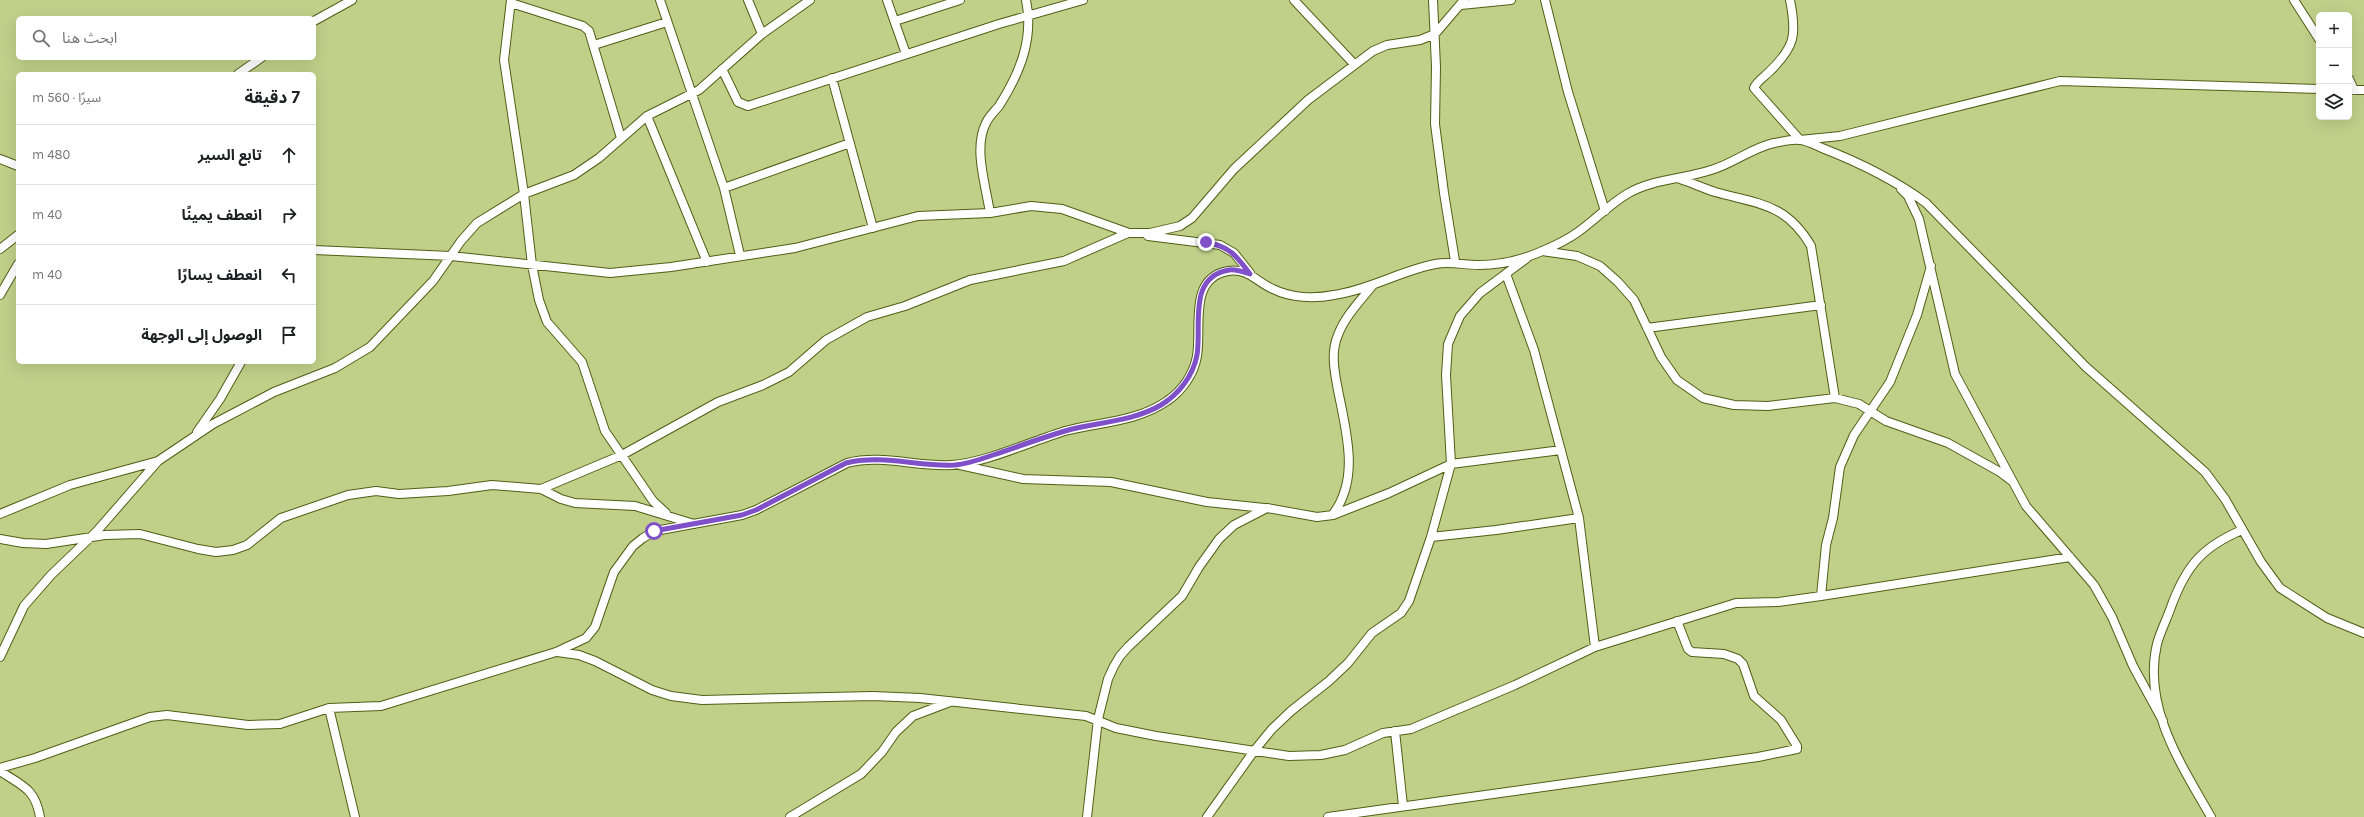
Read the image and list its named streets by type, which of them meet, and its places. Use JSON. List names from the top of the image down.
{
  "page": {
    "map_buttons": ["+", "−"],
    "search": "ابحث هنا",
    "heading": ["7 دقيقة", "سيرًا · 560 m"],
    "list": [
      ["تابع السير", "480 m"],
      ["انعطف يمينًا", "40 m"],
      ["انعطف يسارًا", "40 m"],
      "الوصول إلى الوجهة"
    ]
  }
}
